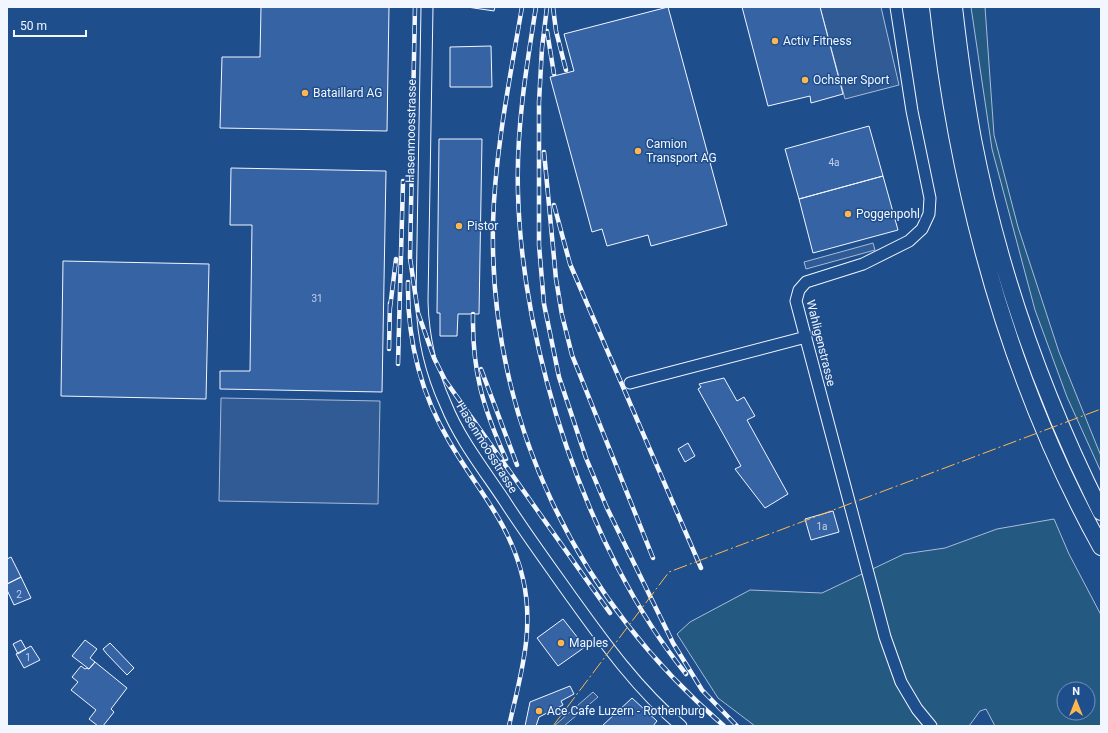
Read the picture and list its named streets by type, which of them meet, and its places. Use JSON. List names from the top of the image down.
{
  "streets": {
    "street": ["Hasenmoosstrasse", "Wahligenstrasse"]
  },
  "places": [
    "Activ Fitness",
    "Ochsner Sport",
    "Bataillard AG",
    "Camion Transport AG",
    "Poggenpohl",
    "Pistor",
    "Maples",
    "Ace Cafe Luzern - Rothenburg"
  ],
  "house_numbers": [
    "4a",
    "31",
    "1a",
    "2",
    "1"
  ],
  "scale_bar": "50 m",
  "north": "top"
}
